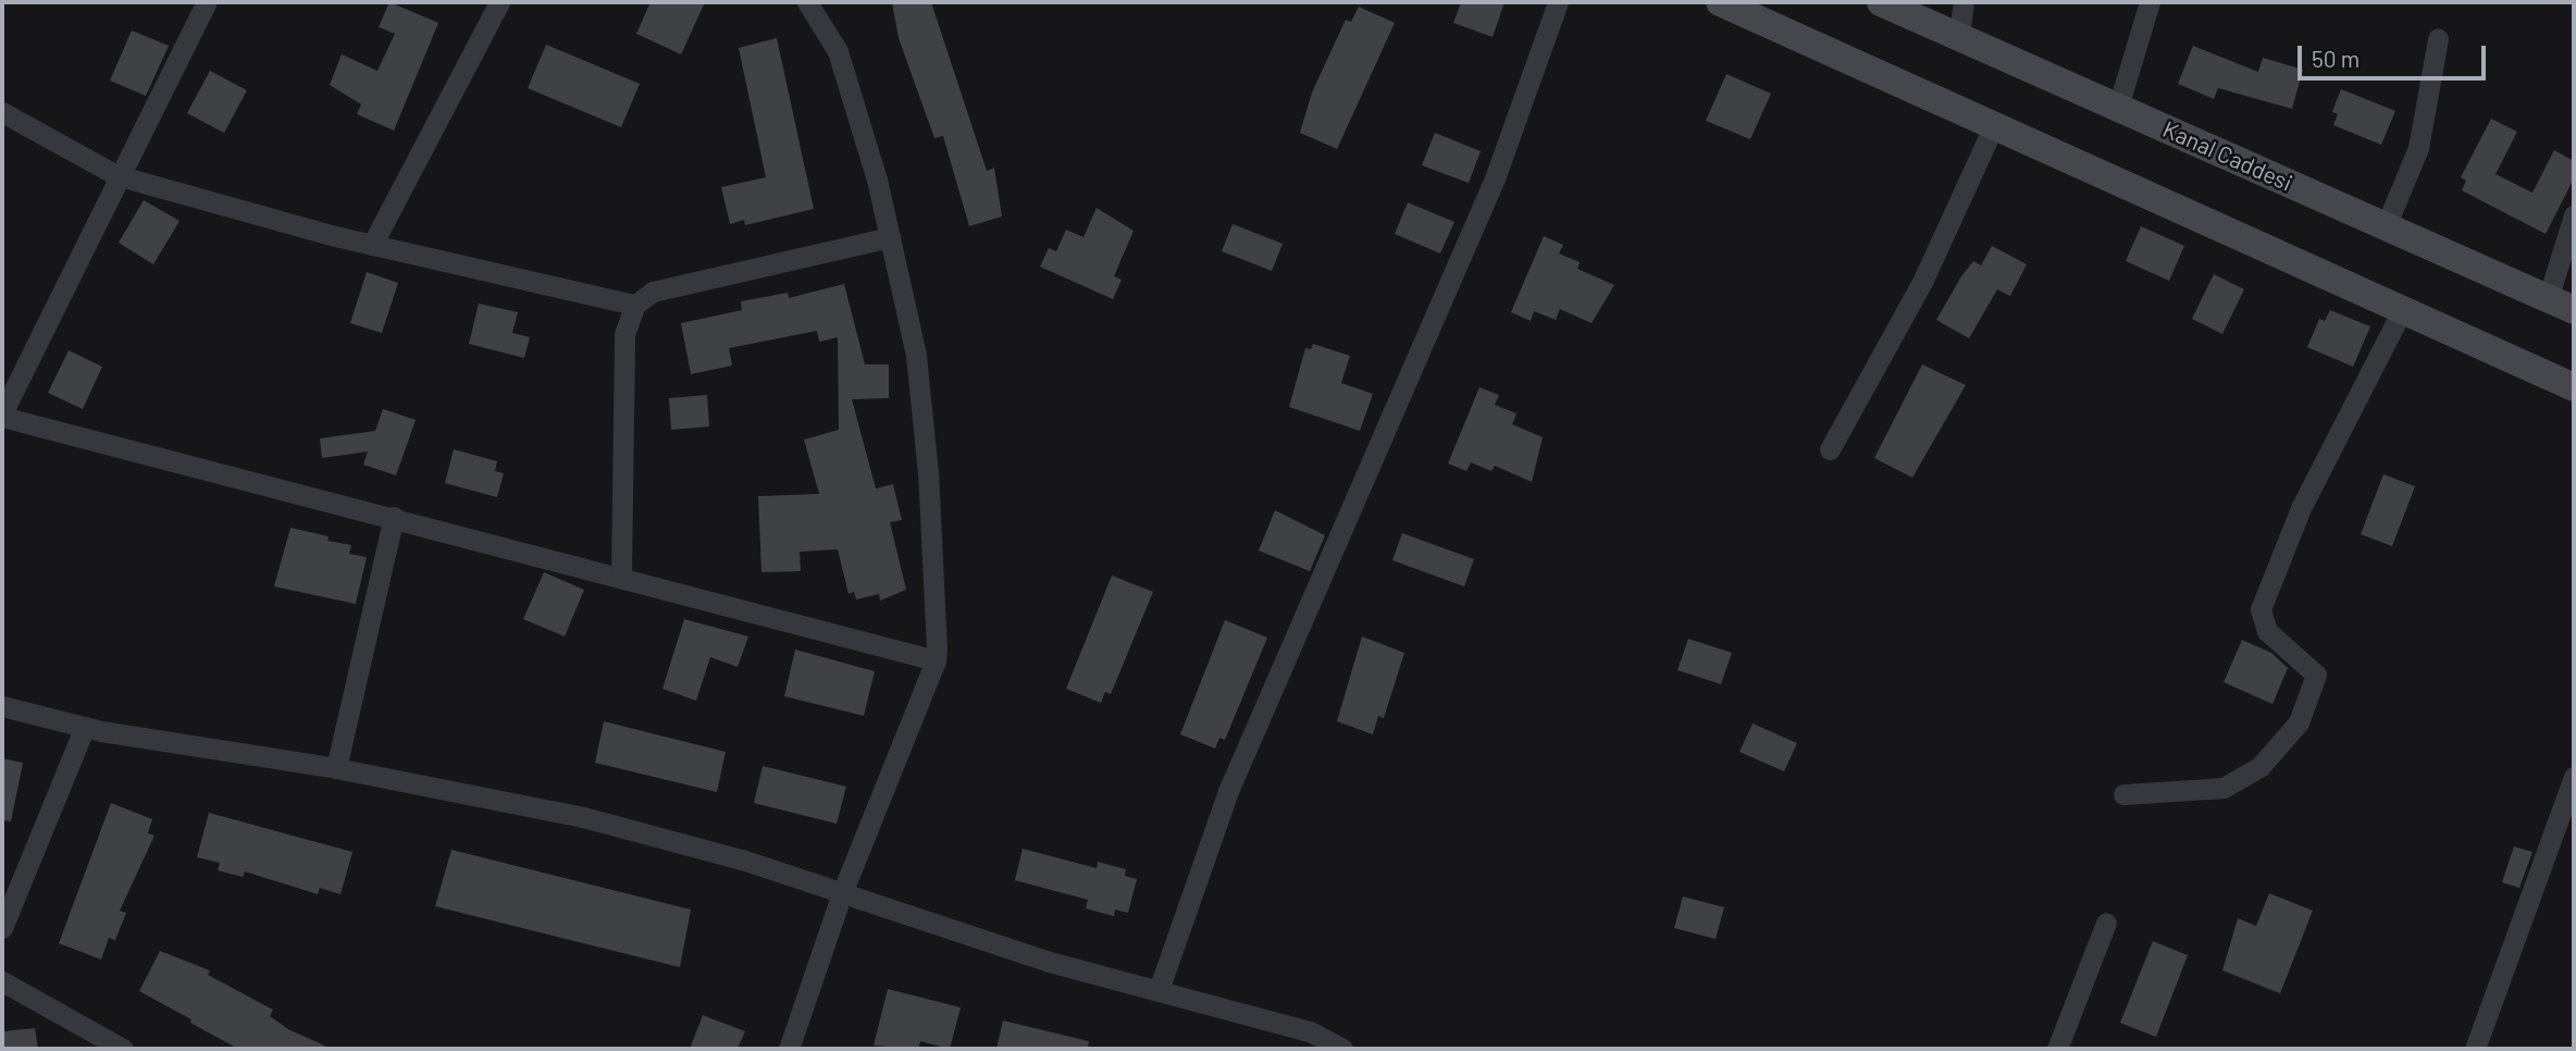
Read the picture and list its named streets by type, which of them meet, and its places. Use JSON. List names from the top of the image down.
{
  "streets": {
    "main road": ["Kanal Caddesi"]
  },
  "scale_bar": "50 m"
}
